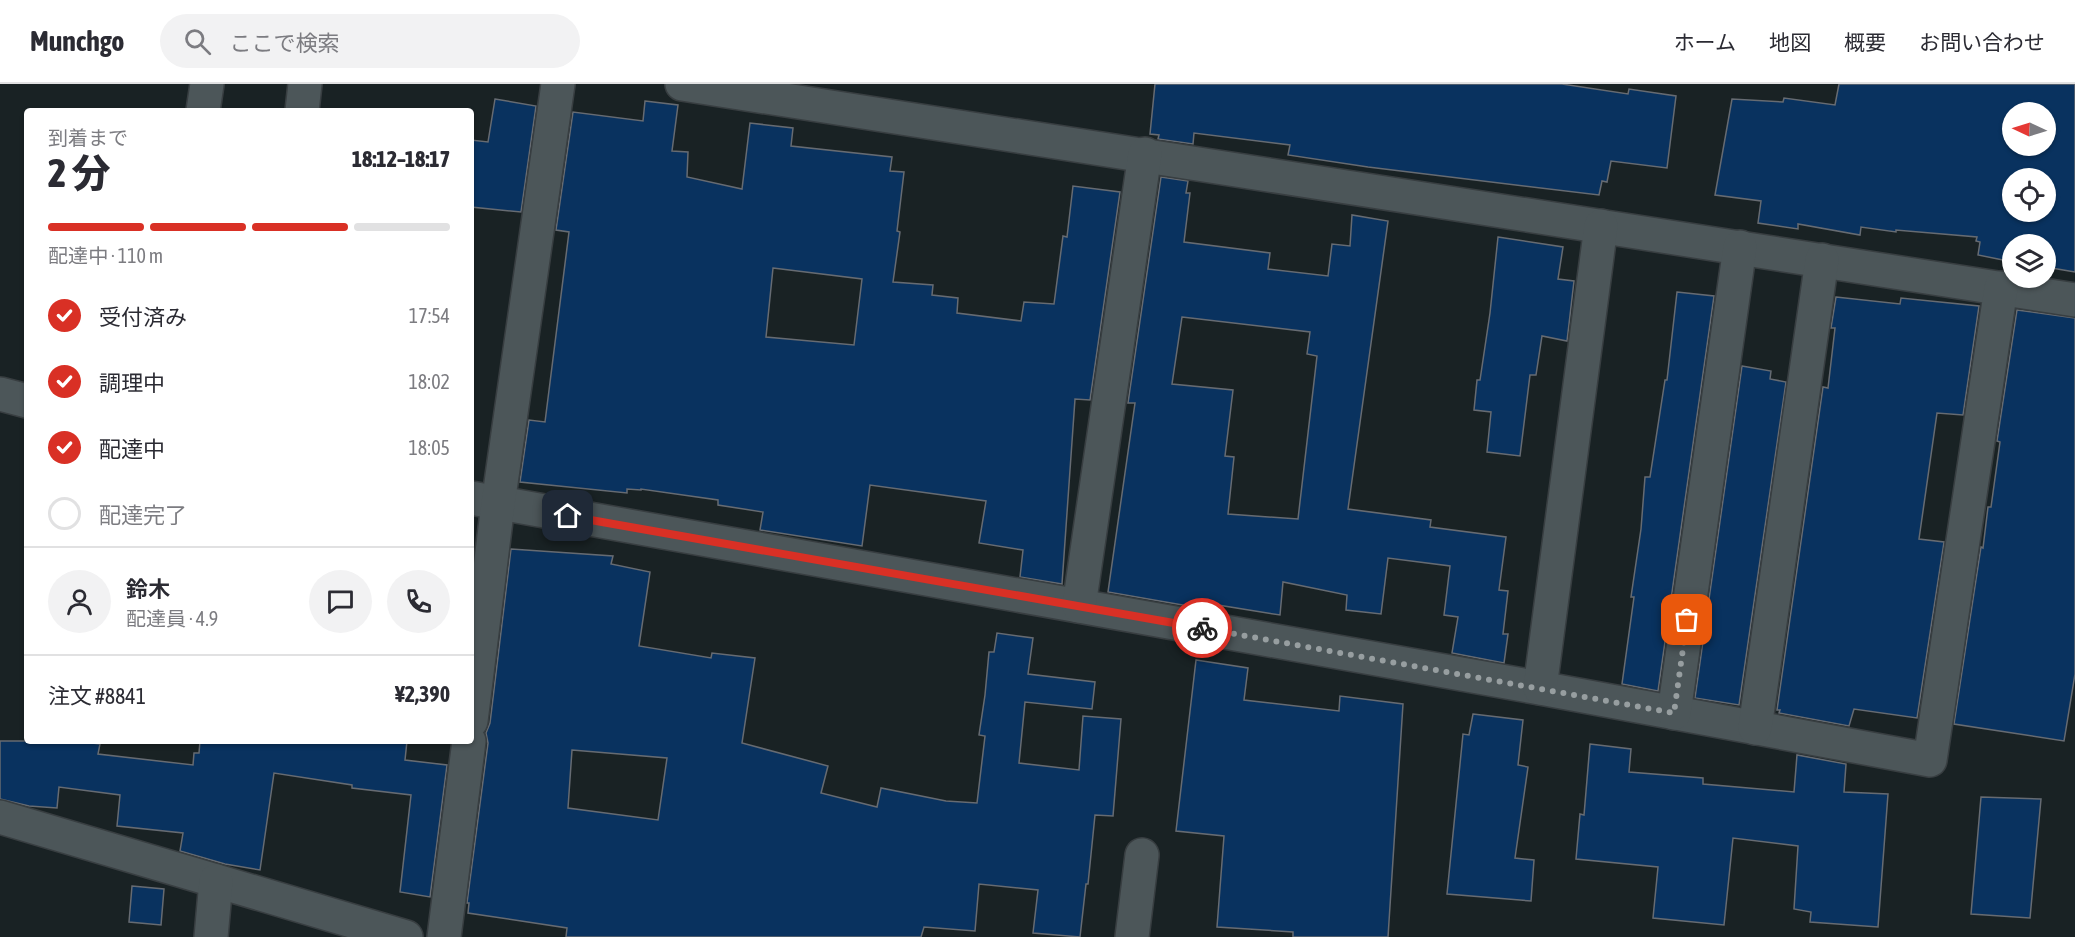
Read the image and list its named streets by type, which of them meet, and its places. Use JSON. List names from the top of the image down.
{
  "north": "left",
  "page": {
    "header": "Munchgo",
    "search": "ここで検索",
    "nav": [
      "ホーム",
      "地図",
      "概要",
      "お問い合わせ"
    ],
    "heading": ["2 分", "到着まで", "18:12–18:17"],
    "panel": [
      "鈴木",
      "配達員 · 4.9",
      "注文 #8841",
      "¥2,390"
    ],
    "bar": "配達中 · 110 m",
    "list": [
      ["受付済み", "17:54"],
      ["調理中", "18:02"],
      ["配達中", "18:05"],
      "配達完了"
    ]
  }
}
